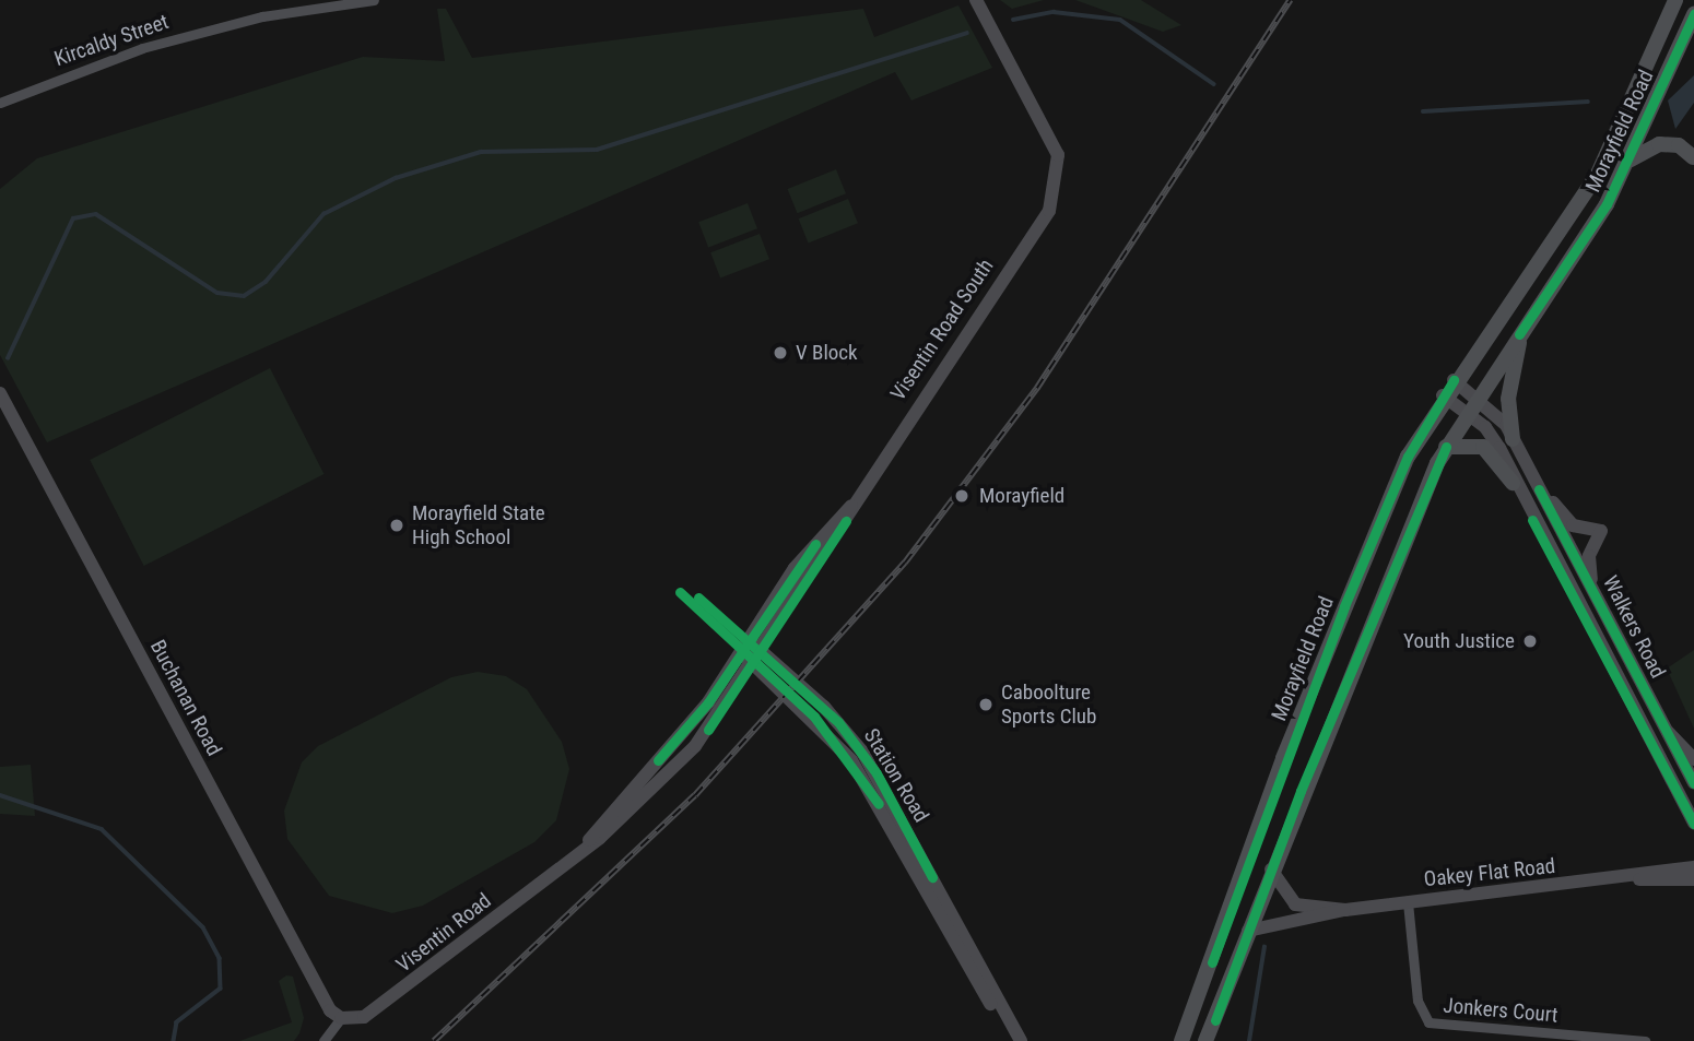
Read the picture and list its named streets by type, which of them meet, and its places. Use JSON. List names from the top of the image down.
{
  "streets": {
    "main road": [
      "Morayfield Road",
      "Visentin Road South",
      "Walkers Road",
      "Buchanan Road",
      "Station Road",
      "Oakey Flat Road",
      "Visentin Road"
    ],
    "street": ["Kircaldy Street", "Jonkers Court"]
  },
  "crossings": [
    ["Morayfield Road", "Walkers Road"],
    ["Morayfield Road", "Oakey Flat Road"],
    ["Visentin Road South", "Station Road"],
    ["Visentin Road South", "Visentin Road"],
    ["Buchanan Road", "Visentin Road"],
    ["Station Road", "Visentin Road"],
    ["Oakey Flat Road", "Jonkers Court"]
  ],
  "places": [
    "V Block",
    "Morayfield",
    "Morayfield State High School",
    "Youth Justice",
    "Caboolture Sports Club"
  ]
}
